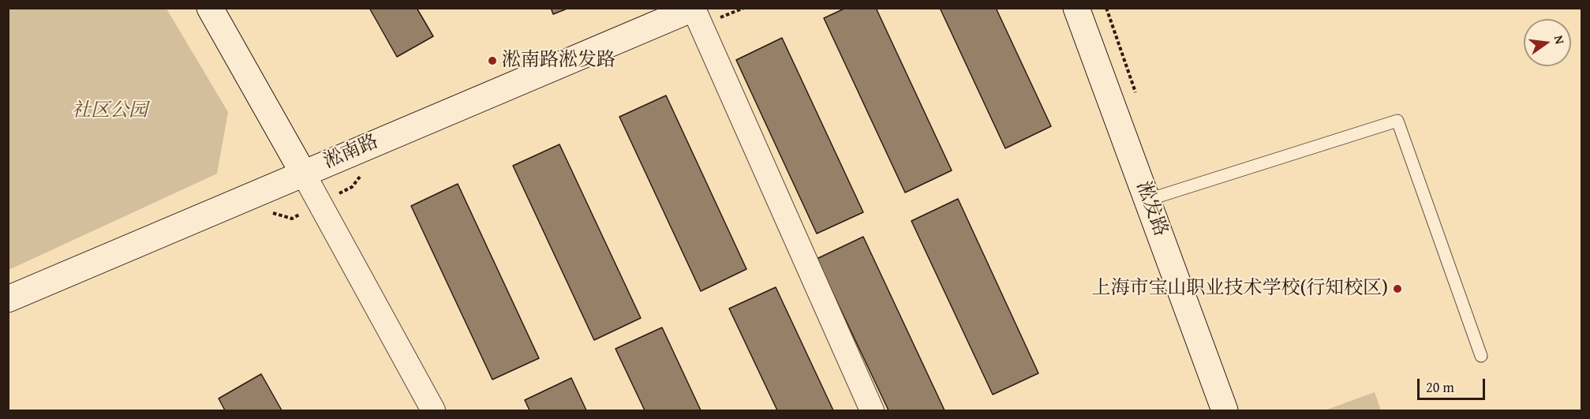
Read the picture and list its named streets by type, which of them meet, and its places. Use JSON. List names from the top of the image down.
{
  "streets": {
    "street": ["淞南路", "淞发路"]
  },
  "parks": ["社区公园"],
  "places": ["淞南路淞发路", "上海市宝山职业技术学校(行知校区)"],
  "scale_bar": "20 m",
  "north": "right"
}
